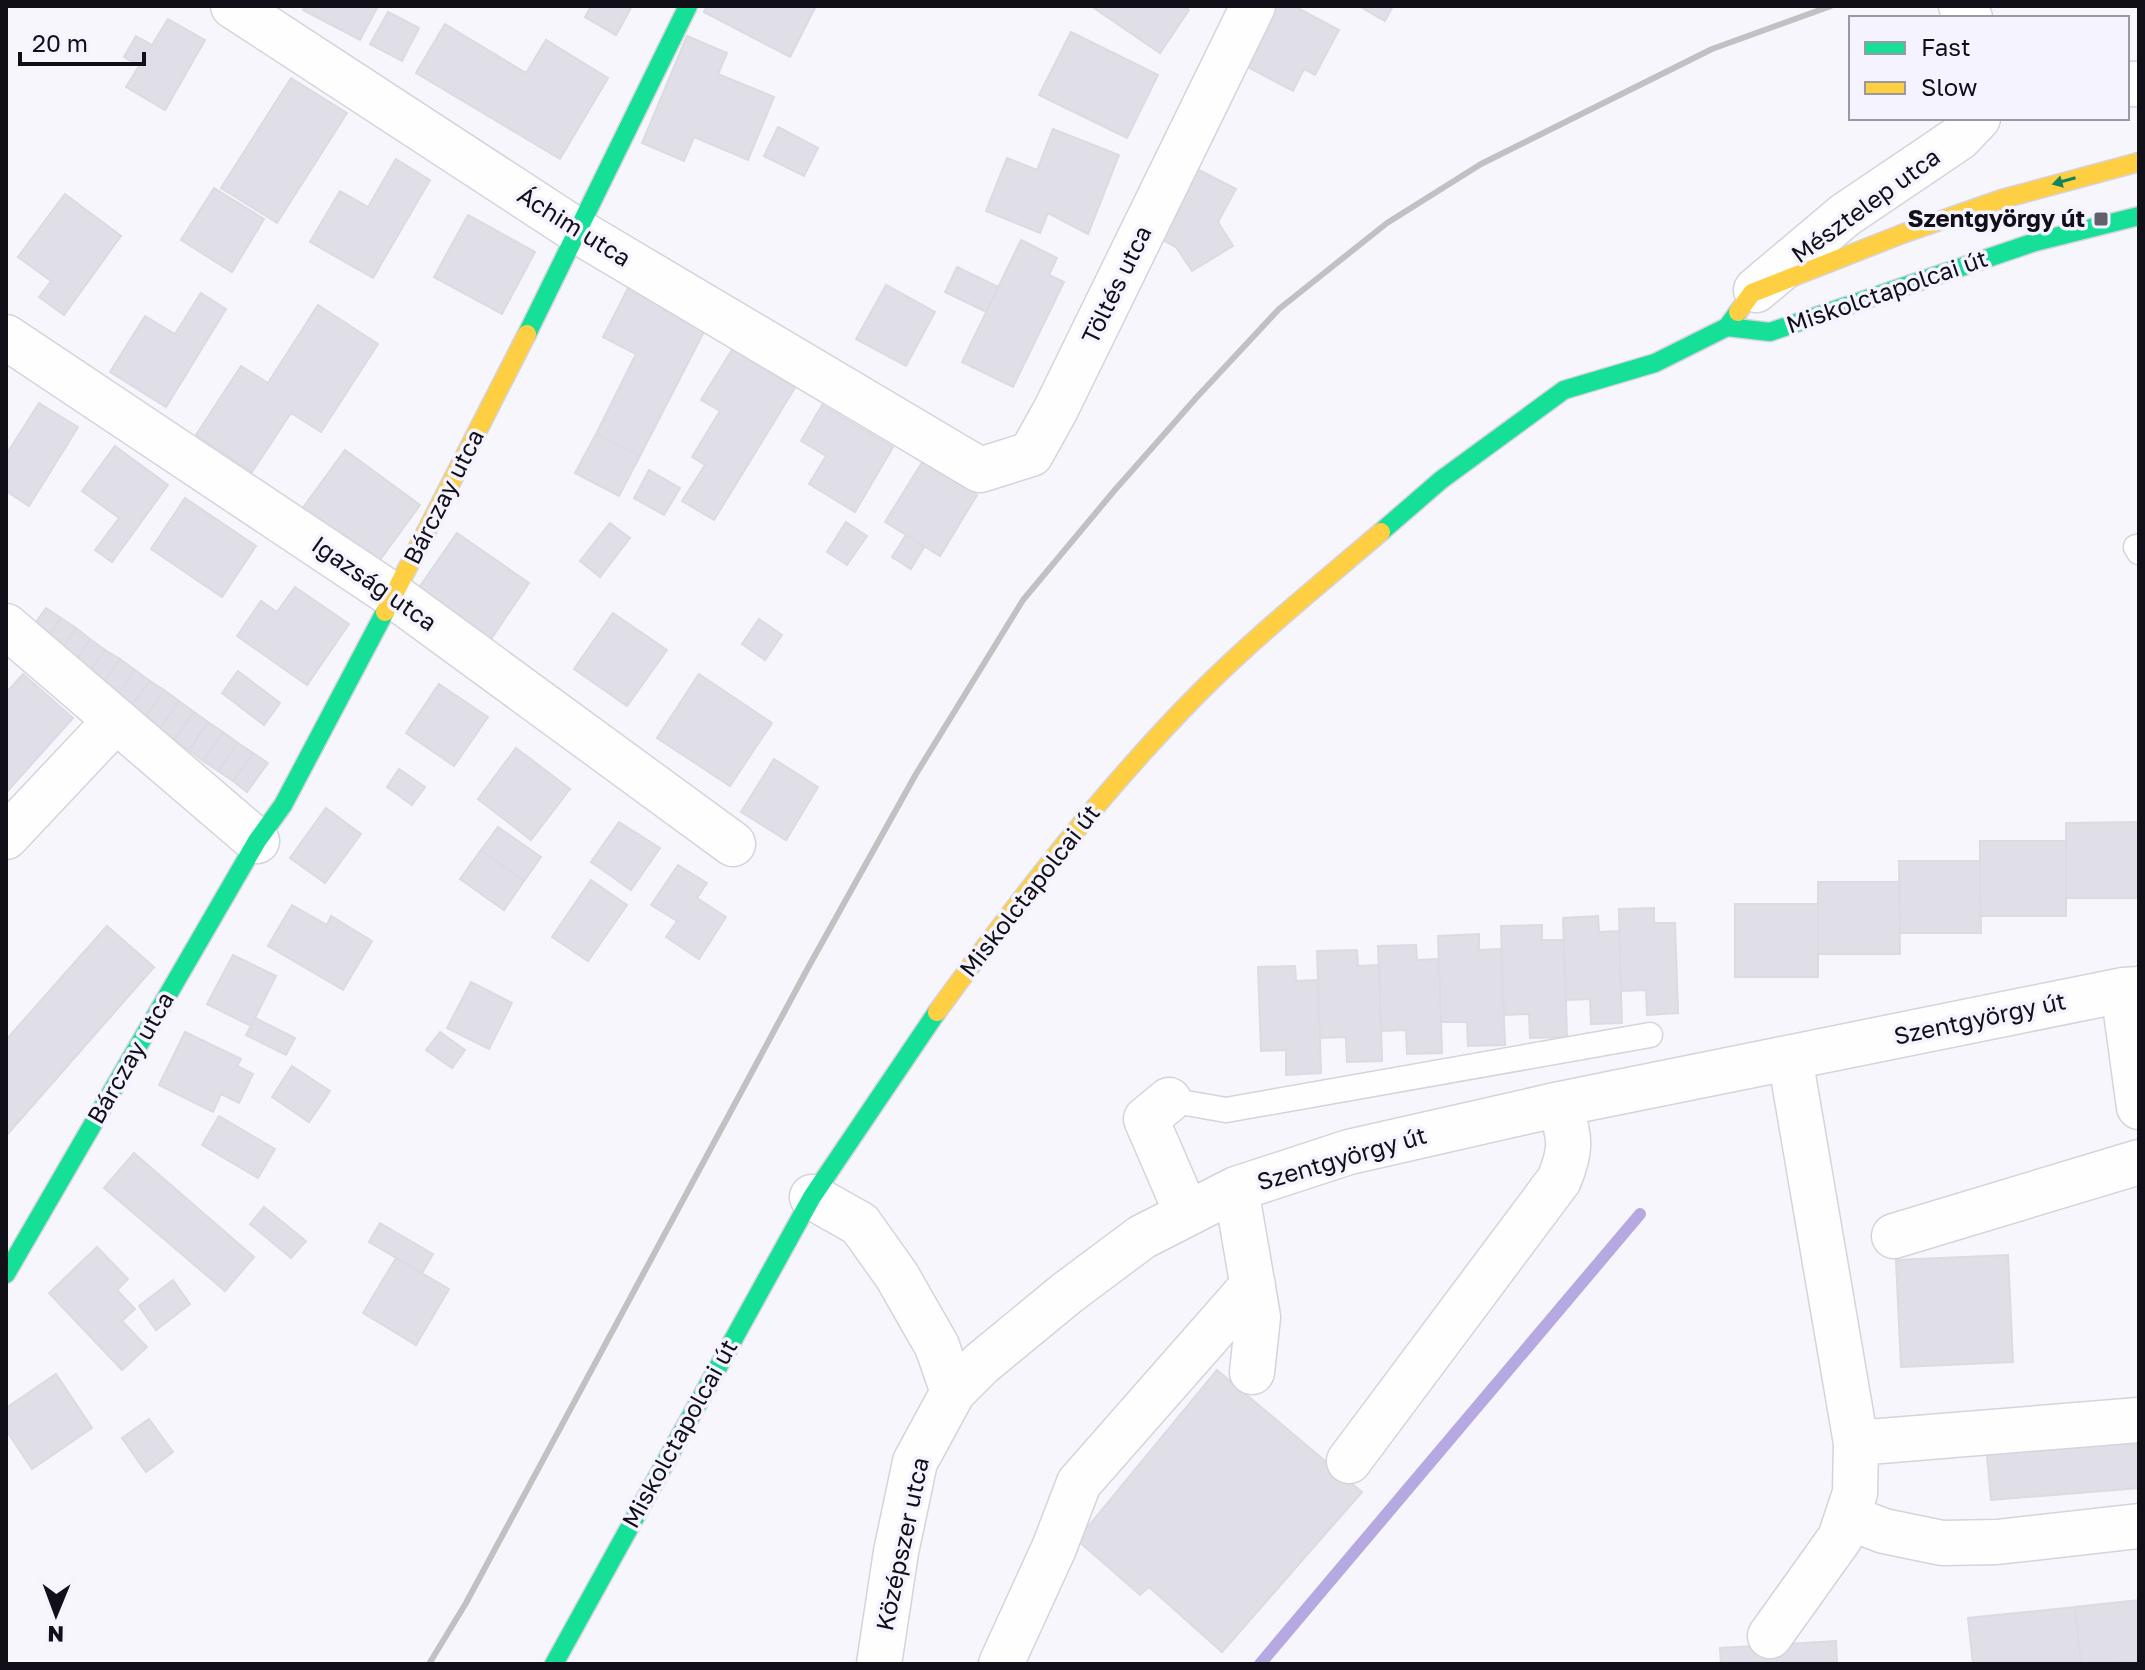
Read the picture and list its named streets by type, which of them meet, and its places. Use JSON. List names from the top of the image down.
{
  "streets": {
    "street": [
      "Mésztelep utca",
      "Áchim utca",
      "Töltés utca",
      "Miskolctapolcai út",
      "Bárczay utca",
      "Igazság utca",
      "Szentgyörgy út",
      "Középszer utca"
    ]
  },
  "crossings": [
    ["Mésztelep utca", "Miskolctapolcai út"],
    ["Áchim utca", "Töltés utca"],
    ["Áchim utca", "Bárczay utca"],
    ["Bárczay utca", "Igazság utca"],
    ["Szentgyörgy út", "Középszer utca"]
  ],
  "places": {
    "transit": ["Szentgyörgy út"]
  },
  "legend": ["Fast", "Slow"],
  "scale_bar": "20 m",
  "north": "bottom"
}
